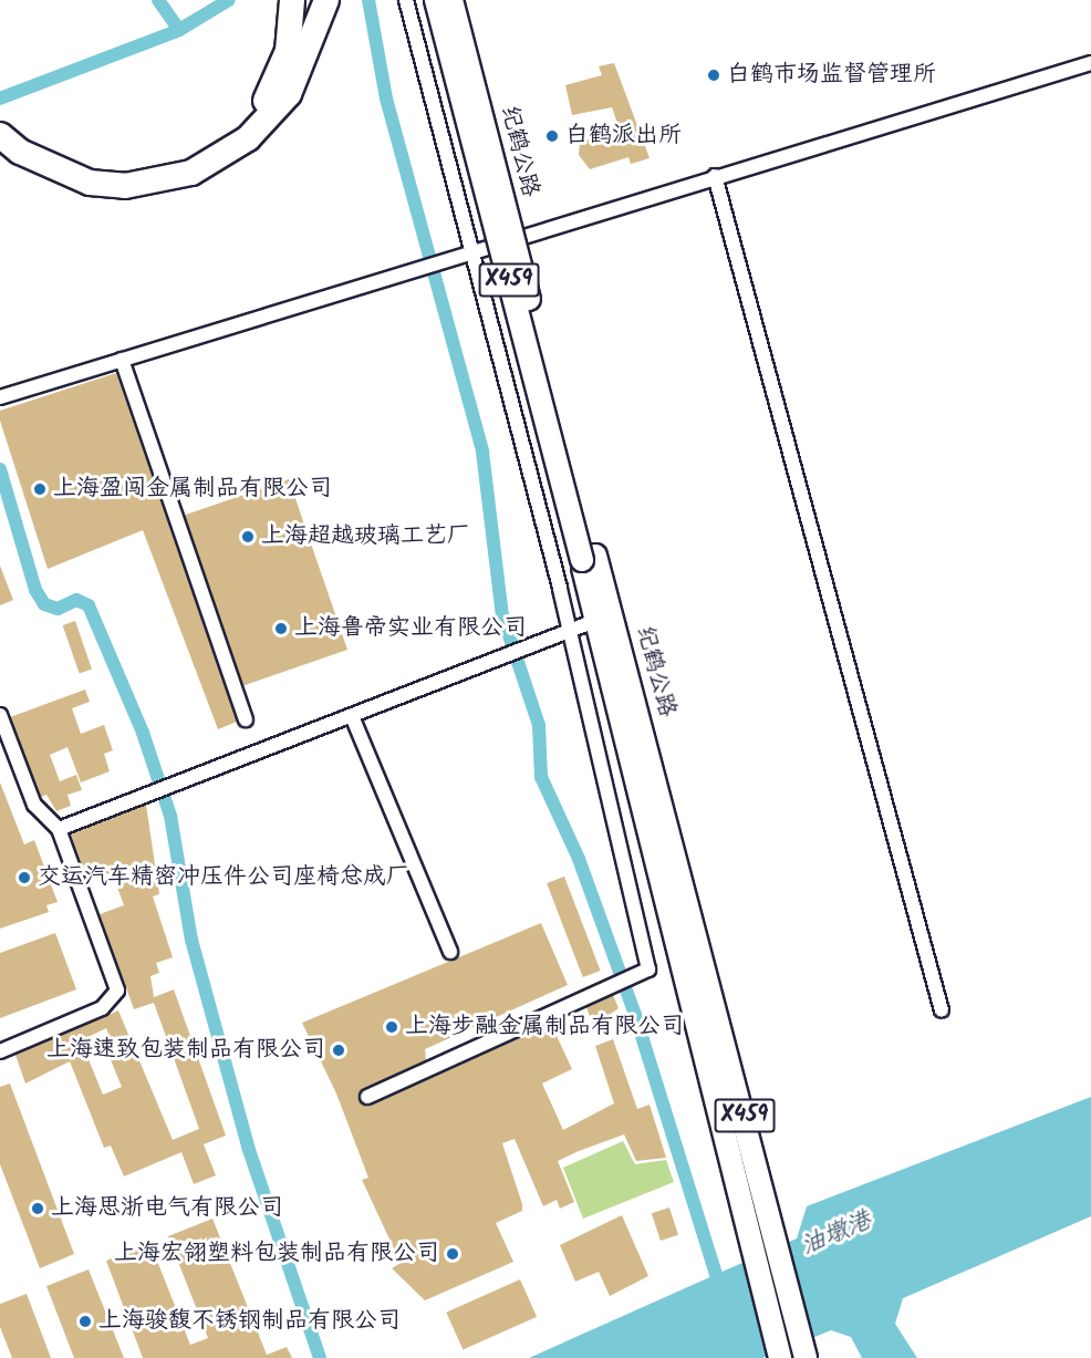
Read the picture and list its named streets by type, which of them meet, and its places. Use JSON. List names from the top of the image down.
{
  "streets": {
    "main road": ["纪鹤公路", "X459"]
  },
  "water": ["油墩港"],
  "places": [
    "白鹤市场监督管理所",
    "白鹤派出所",
    "上海盈闯金属制品有限公司",
    "上海超越玻璃工艺厂",
    "上海鲁帝实业有限公司",
    "交运汽车精密冲压件公司座椅总成厂",
    "上海步融金属制品有限公司",
    "上海速致包装制品有限公司",
    "上海思浙电气有限公司",
    "上海宏翎塑料包装制品有限公司",
    "上海骏馥不锈钢制品有限公司"
  ]
}
